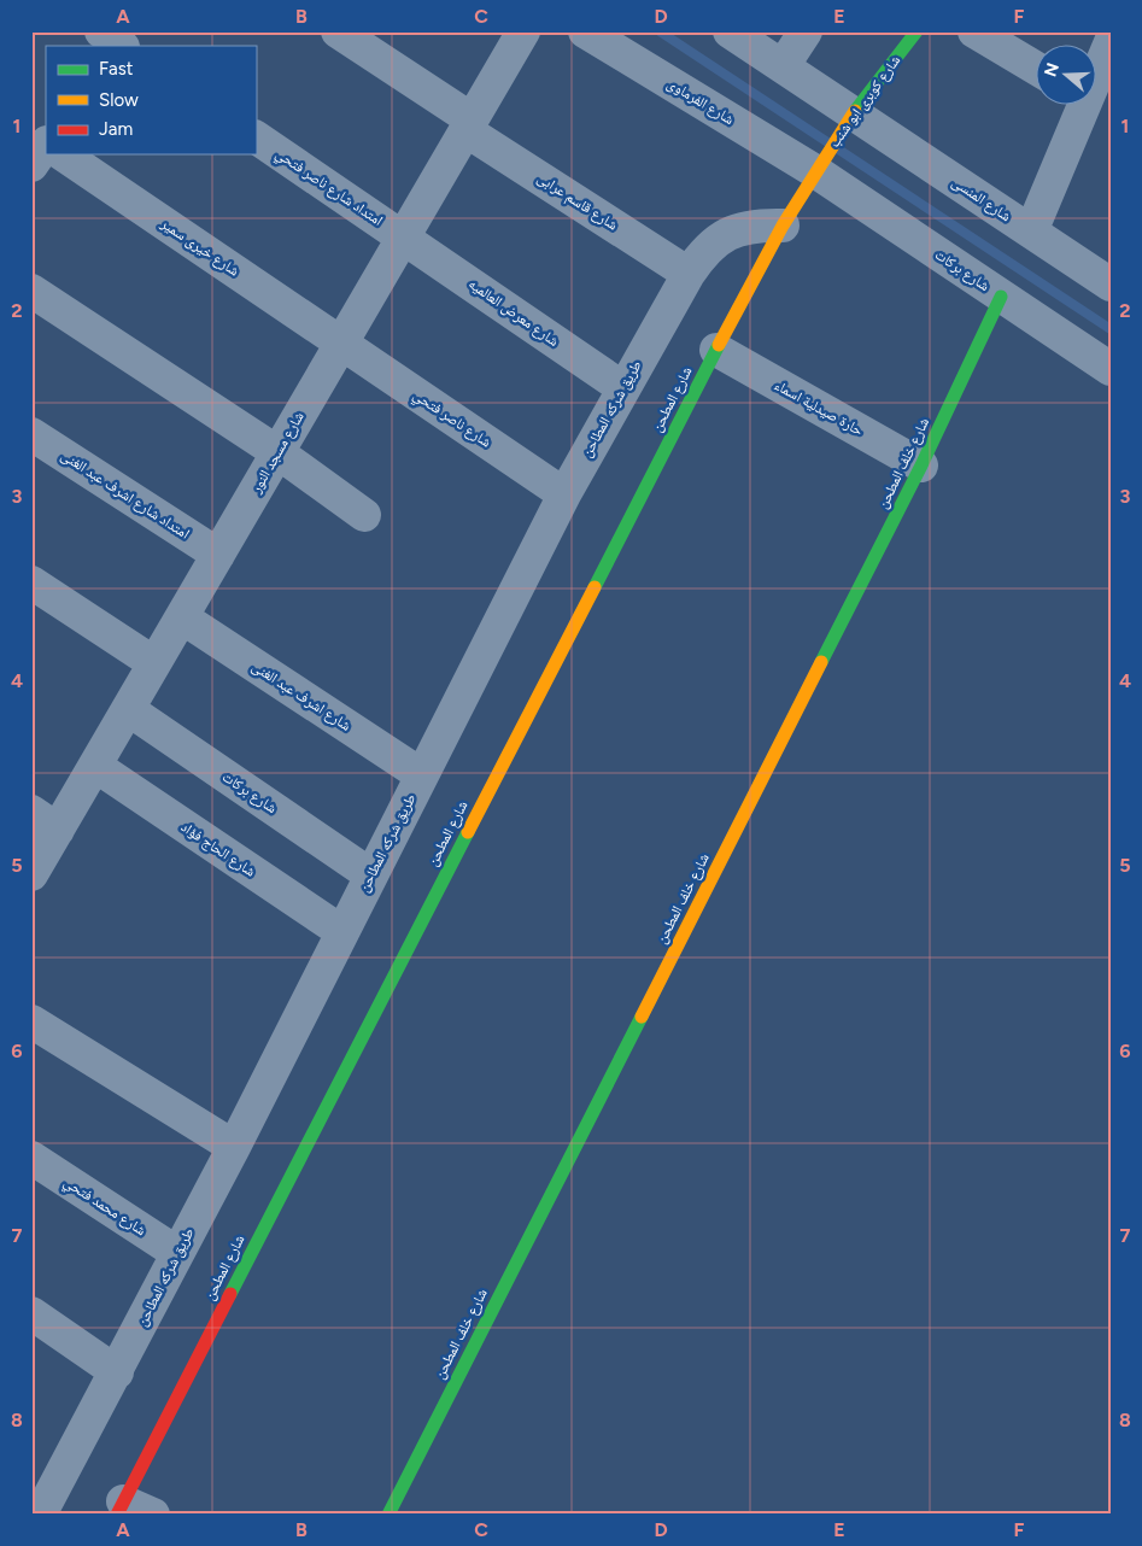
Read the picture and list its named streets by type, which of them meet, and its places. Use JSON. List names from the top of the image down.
{
  "streets": {
    "street": [
      "شارع الفرماوى",
      "شارع كوبرى ابو شنب",
      "امتداد شارع ناصر فتحي",
      "شارع المنسى",
      "شارع قاسم عرابى",
      "شارع خيرى سمير",
      "شارع بركات",
      "شارع معرض العالميه",
      "شارع المطحن",
      "حارة صيدلية اسماء",
      "طريق شركه المطاحن",
      "شارع ناصر فتحي",
      "شارع مسجد النور",
      "شارع خلف المطحن",
      "امتداد شارع اشرف عبد الغنى",
      "شارع اشرف عبد الغنى",
      "شارع الحاج فؤاد",
      "شارع محمد فتحي"
    ]
  },
  "crossings": [
    ["شارع الفرماوى", "شارع كوبرى ابو شنب"],
    ["شارع الفرماوى", "شارع بركات"],
    ["شارع الفرماوى", "شارع المطحن"],
    ["شارع كوبرى ابو شنب", "شارع المنسى"],
    ["شارع كوبرى ابو شنب", "شارع بركات"],
    ["شارع كوبرى ابو شنب", "شارع المطحن"],
    ["امتداد شارع ناصر فتحي", "شارع معرض العالميه"],
    ["امتداد شارع ناصر فتحي", "شارع مسجد النور"],
    ["شارع قاسم عرابى", "طريق شركه المطاحن"],
    ["شارع قاسم عرابى", "شارع مسجد النور"],
    ["شارع خيرى سمير", "شارع ناصر فتحي"],
    ["شارع خيرى سمير", "شارع مسجد النور"],
    ["شارع بركات", "شارع المطحن"],
    ["شارع بركات", "طريق شركه المطاحن"],
    ["شارع بركات", "شارع مسجد النور"],
    ["شارع بركات", "شارع خلف المطحن"],
    ["شارع معرض العالميه", "طريق شركه المطاحن"],
    ["شارع معرض العالميه", "شارع مسجد النور"],
    ["شارع المطحن", "حارة صيدلية اسماء"],
    ["شارع المطحن", "طريق شركه المطاحن"],
    ["حارة صيدلية اسماء", "شارع خلف المطحن"],
    ["طريق شركه المطاحن", "شارع ناصر فتحي"],
    ["طريق شركه المطاحن", "شارع اشرف عبد الغنى"],
    ["طريق شركه المطاحن", "شارع الحاج فؤاد"],
    ["طريق شركه المطاحن", "شارع محمد فتحي"],
    ["شارع ناصر فتحي", "شارع مسجد النور"],
    ["شارع مسجد النور", "امتداد شارع اشرف عبد الغنى"],
    ["شارع مسجد النور", "شارع اشرف عبد الغنى"],
    ["شارع مسجد النور", "شارع الحاج فؤاد"]
  ],
  "legend": ["Fast", "Slow", "Jam"],
  "north": "left",
  "grid": {
    "columns": [
      "A",
      "B",
      "C",
      "D",
      "E",
      "F"
    ],
    "rows": [
      "1",
      "2",
      "3",
      "4",
      "5",
      "6",
      "7",
      "8"
    ]
  }
}
